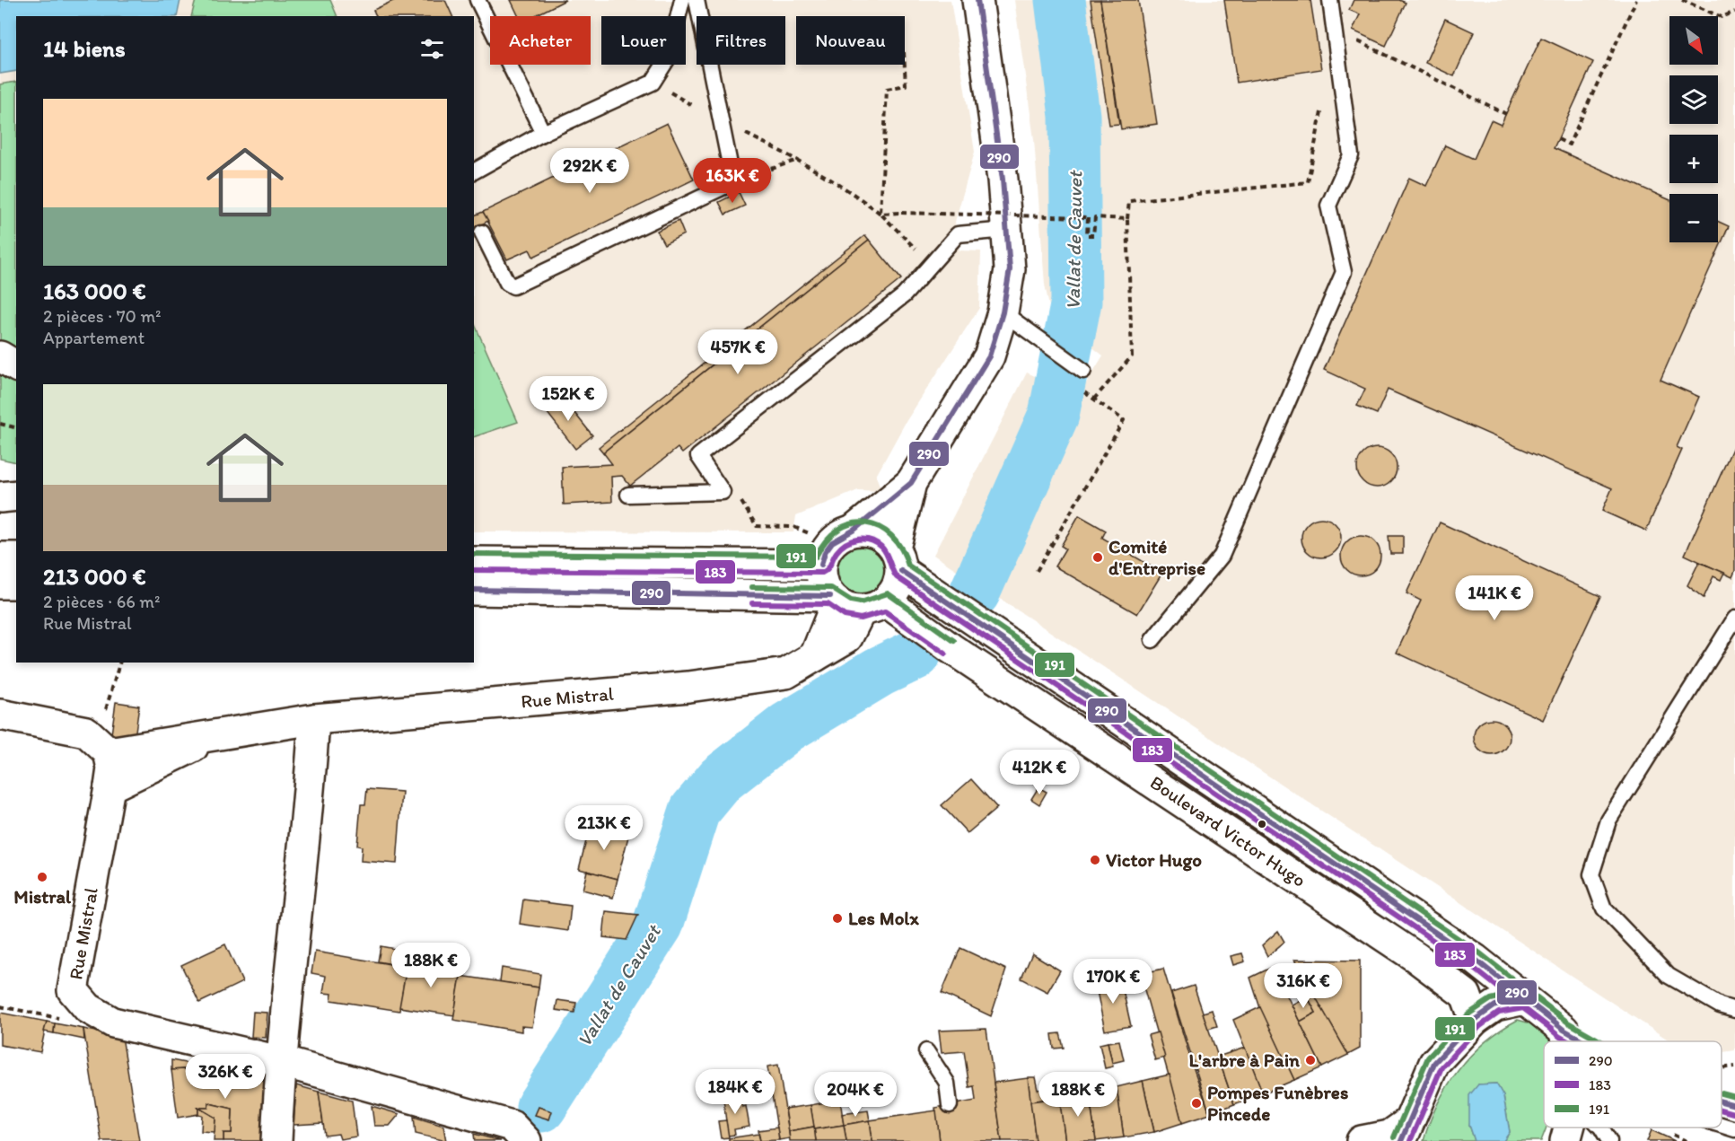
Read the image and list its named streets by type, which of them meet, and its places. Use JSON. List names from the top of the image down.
{
  "streets": {
    "main road": ["Rue Mistral", "Boulevard Victor Hugo"]
  },
  "crossings": [
    ["Rue Mistral", "Boulevard Victor Hugo"]
  ],
  "water": ["Vallat de Cauvet"],
  "places": [
    "Comité d'Entreprise",
    "Victor Hugo",
    "Mistral",
    "Les Molx",
    "L'arbre à Pain",
    "Pompes Funèbres Pincede"
  ],
  "lines": ["transit line 290", "transit line 191", "transit line 183"],
  "legend": ["290", "183", "191"],
  "north": "bottom right",
  "page": {
    "map_buttons": ["+", "−"],
    "chip": [
      "Acheter",
      "Louer",
      "Filtres",
      "Nouveau"
    ],
    "heading": "14 biens",
    "list": [
      {
        "name": "163 000 €",
        "note": "2 pièces · 70 m² · Appartement"
      },
      {
        "name": "213 000 €",
        "note": "2 pièces · 66 m² · Rue Mistral"
      }
    ],
    "price": [
      "292K €",
      "163K €",
      "457K €",
      "152K €",
      "141K €",
      "412K €",
      "213K €",
      "188K €",
      "170K €",
      "316K €",
      "326K €",
      "184K €",
      "204K €",
      "188K €"
    ]
  }
}
